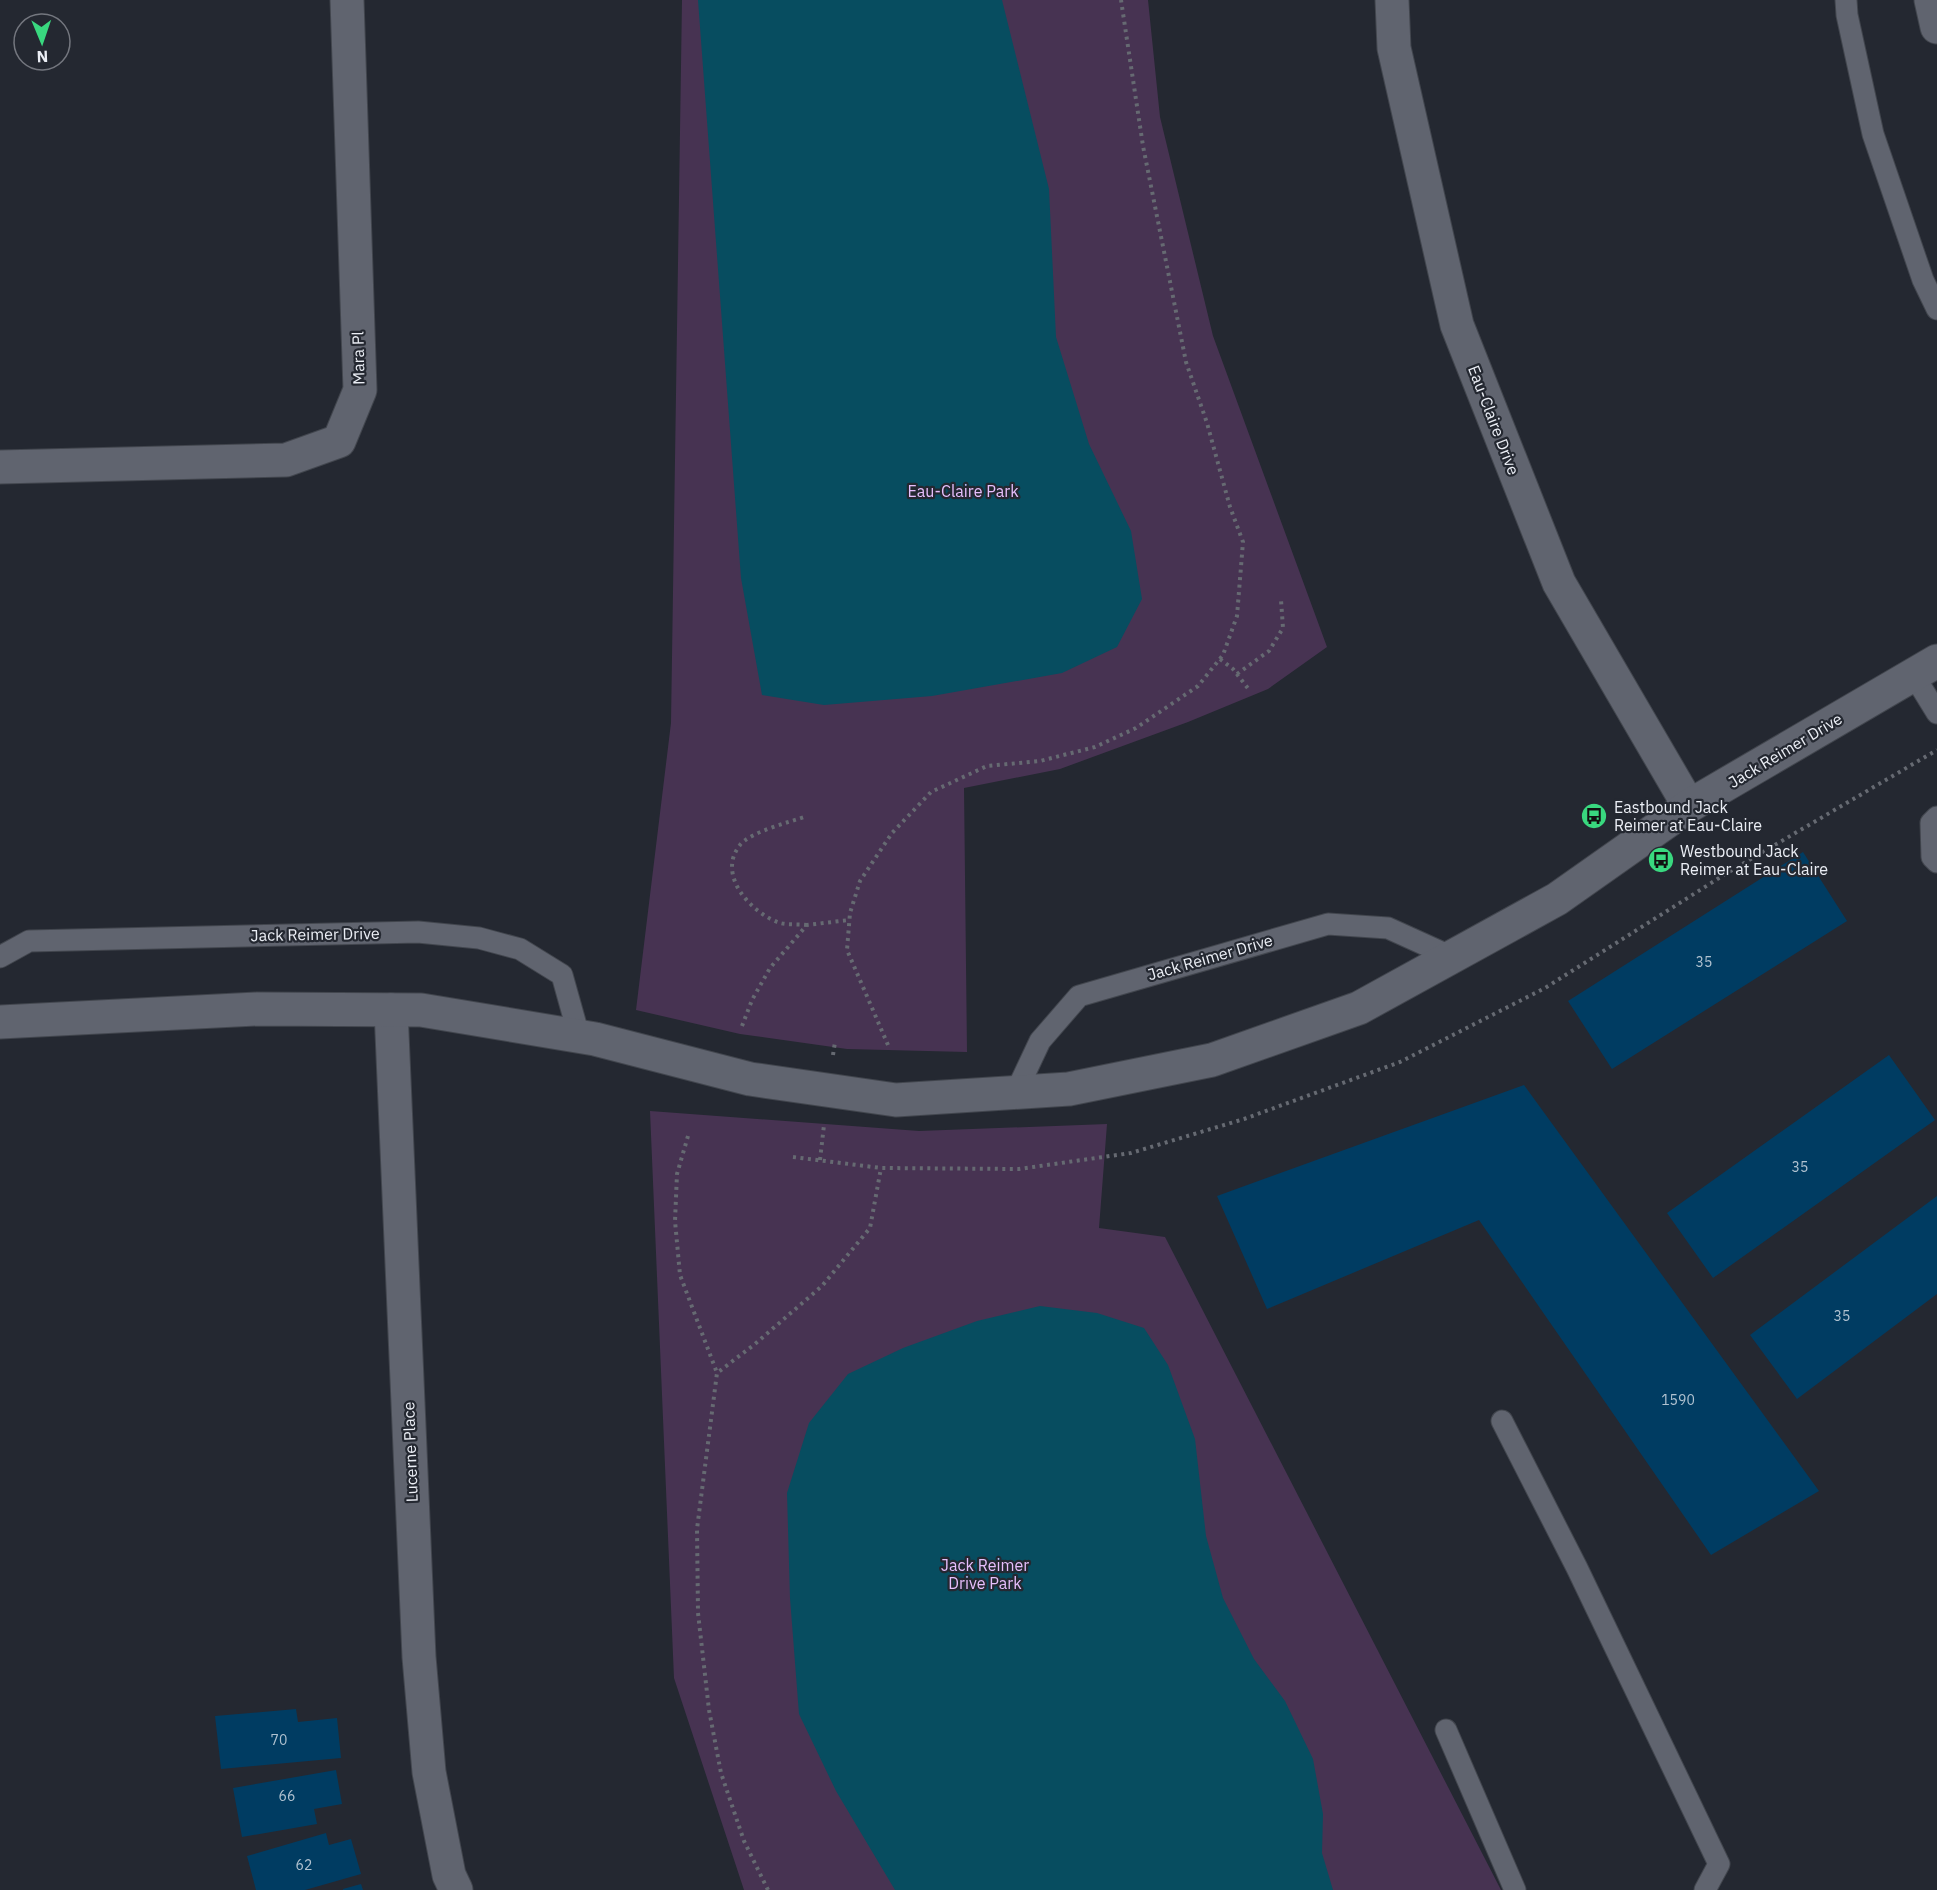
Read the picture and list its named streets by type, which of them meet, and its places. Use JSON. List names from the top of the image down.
{
  "streets": {
    "street": [
      "Mara Pl",
      "Eau-Claire Drive",
      "Jack Reimer Drive",
      "Lucerne Place"
    ]
  },
  "crossings": [
    ["Eau-Claire Drive", "Jack Reimer Drive"],
    ["Jack Reimer Drive", "Lucerne Place"]
  ],
  "parks": ["Eau-Claire Park", "Jack Reimer Drive Park"],
  "places": {
    "bus stop": ["Eastbound Jack Reimer at Eau-Claire", "Westbound Jack Reimer at Eau-Claire"]
  },
  "house_numbers": [
    "35",
    "35",
    "35",
    "1590",
    "70",
    "66",
    "62"
  ],
  "north": "bottom"
}
